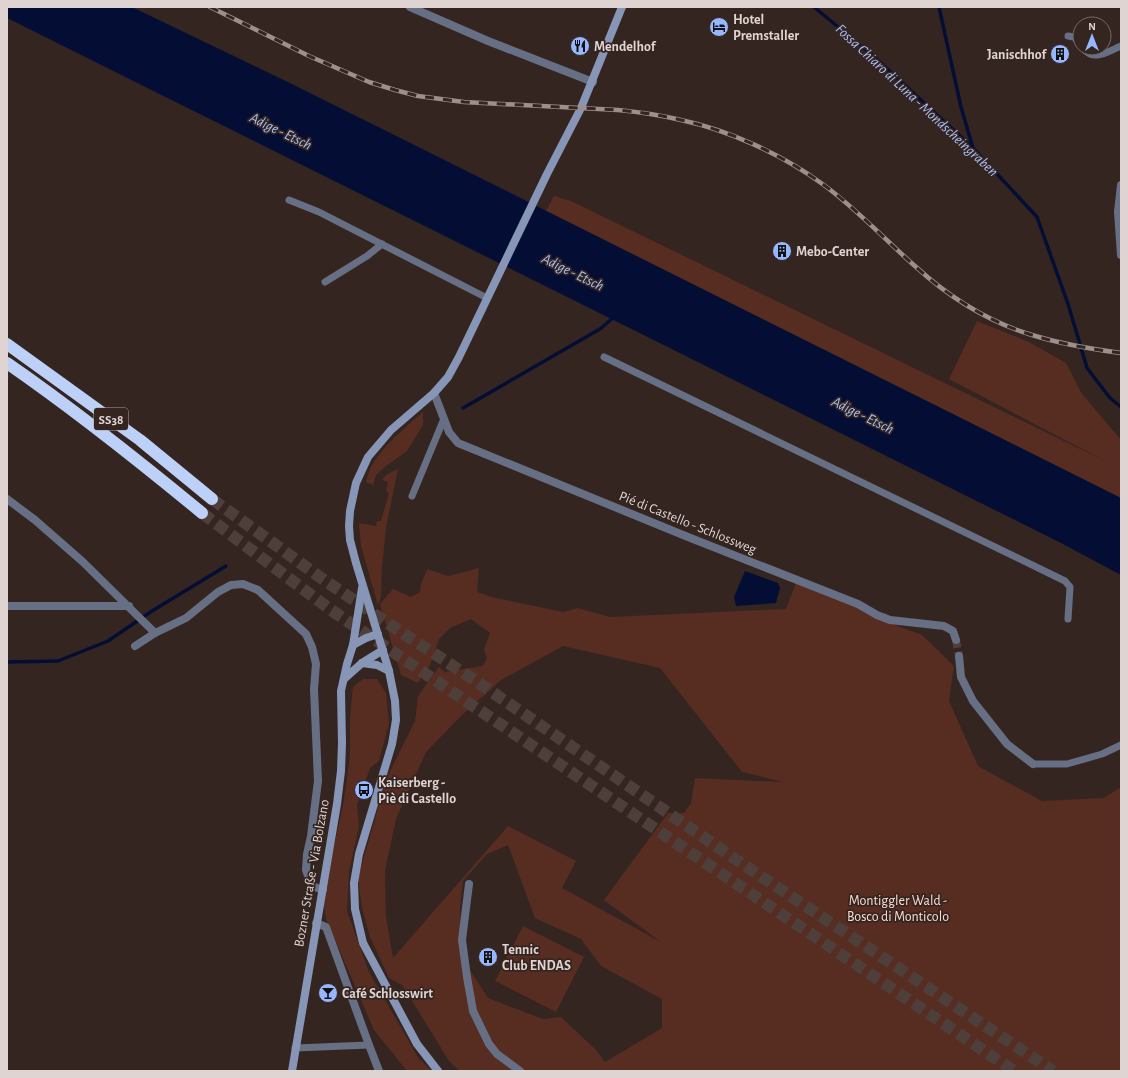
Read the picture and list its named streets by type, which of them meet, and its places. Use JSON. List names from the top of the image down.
{
  "streets": {
    "highway": ["SS38"],
    "main road": ["Bozner Straße - Via Bolzano"],
    "street": ["Pié di Castello - Schlossweg"]
  },
  "water": ["Fossa Chiaro di Luna - Mondscheingraben", "Adige - Etsch"],
  "parks": ["Montiggler Wald - Bosco di Monticolo"],
  "places": {
    "hotel": ["Hotel Premstaller"],
    "restaurant": ["Mendelhof"],
    "building": ["Janischhof", "Mebo-Center", "Tennic Club ENDAS"],
    "bus stop": ["Kaiserberg - Piè di Castello"],
    "bar": ["Café Schlosswirt"]
  },
  "north": "top"
}
